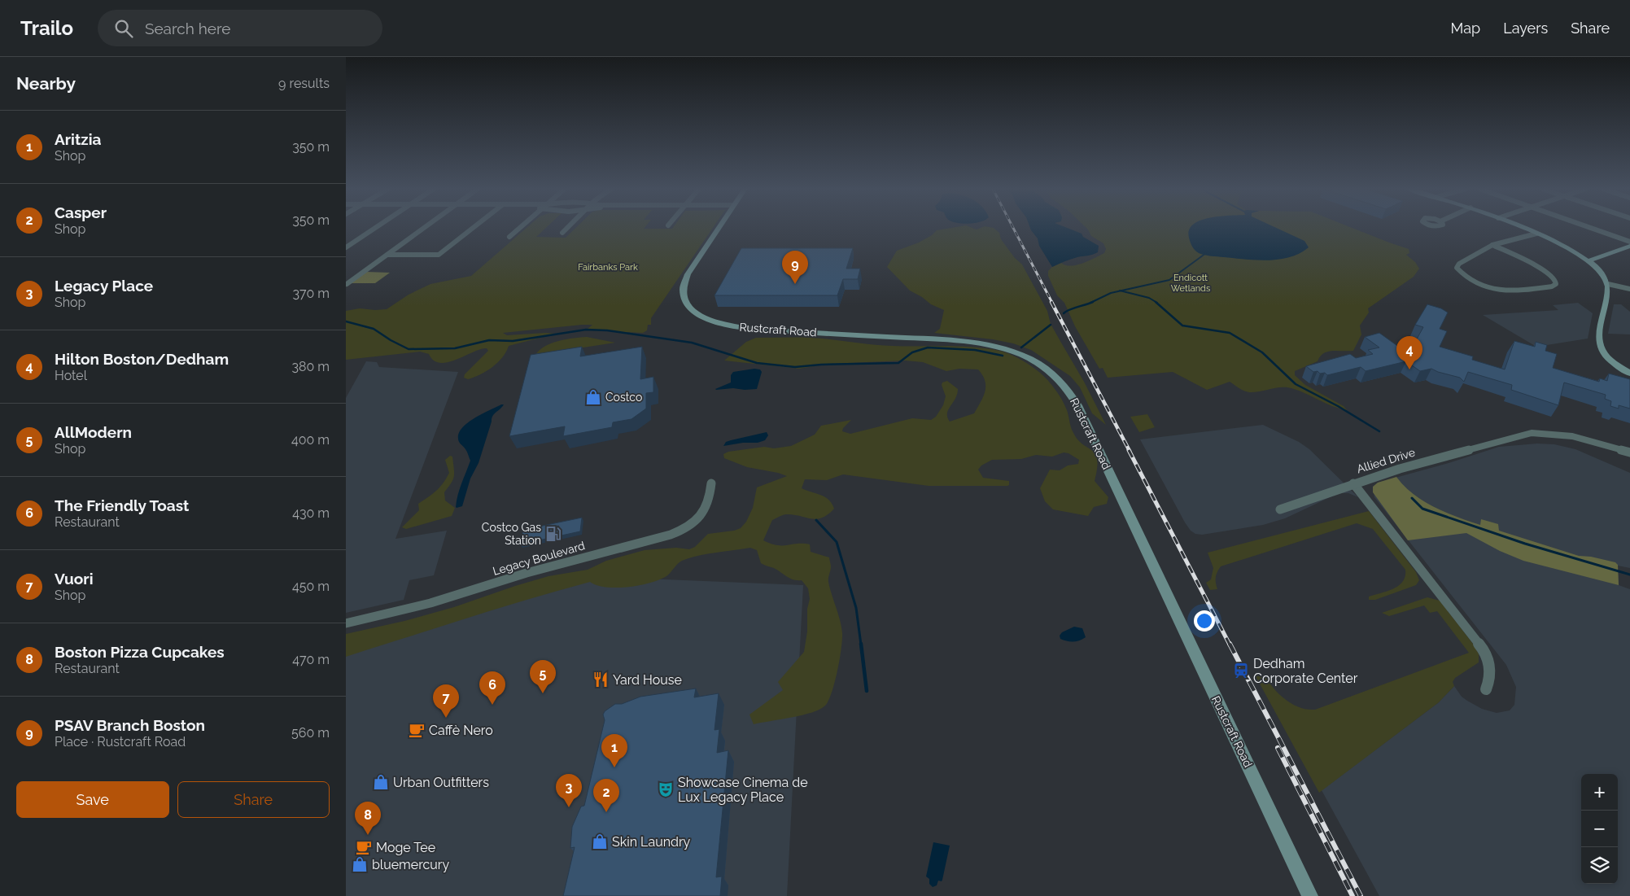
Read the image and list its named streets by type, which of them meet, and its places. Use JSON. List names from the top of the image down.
{
  "streets": {
    "main road": ["Rustcraft Road"],
    "street": ["Allied Drive", "Legacy Boulevard"]
  },
  "parks": ["Fairbanks Park", "Endicott Wetlands"],
  "places": {
    "shop": [
      "Costco",
      "Urban Outfitters",
      "Skin Laundry",
      "bluemercury"
    ],
    "fuel station": ["Costco Gas Station"],
    "station": ["Dedham Corporate Center"],
    "restaurant": ["Yard House"],
    "cafe": ["Caffè Nero", "Moge Tee"],
    "theatre": ["Showcase Cinema de Lux Legacy Place"]
  },
  "page": {
    "header": "Trailo",
    "search": "Search here",
    "nav": ["Map", "Layers", "Share"],
    "heading": ["Nearby", "9 results"],
    "list": [
      {
        "mark": "1",
        "name": "Aritzia",
        "note": "Shop",
        "value": "350 m"
      },
      {
        "mark": "2",
        "name": "Casper",
        "note": "Shop",
        "value": "350 m"
      },
      {
        "mark": "3",
        "name": "Legacy Place",
        "note": "Shop",
        "value": "370 m"
      },
      {
        "mark": "4",
        "name": "Hilton Boston/Dedham",
        "note": "Hotel",
        "value": "380 m"
      },
      {
        "mark": "5",
        "name": "AllModern",
        "note": "Shop",
        "value": "400 m"
      },
      {
        "mark": "6",
        "name": "The Friendly Toast",
        "note": "Restaurant",
        "value": "430 m"
      },
      {
        "mark": "7",
        "name": "Vuori",
        "note": "Shop",
        "value": "450 m"
      },
      {
        "mark": "8",
        "name": "Boston Pizza Cupcakes",
        "note": "Restaurant",
        "value": "470 m"
      },
      {
        "mark": "9",
        "name": "PSAV Branch Boston",
        "note": "Place · Rustcraft Road",
        "value": "560 m"
      }
    ],
    "pins": [
      "9",
      "4",
      "5",
      "6",
      "7",
      "1",
      "3",
      "2",
      "8"
    ],
    "buttons": ["Save", "Share"],
    "map_buttons": ["+", "−"]
  }
}
